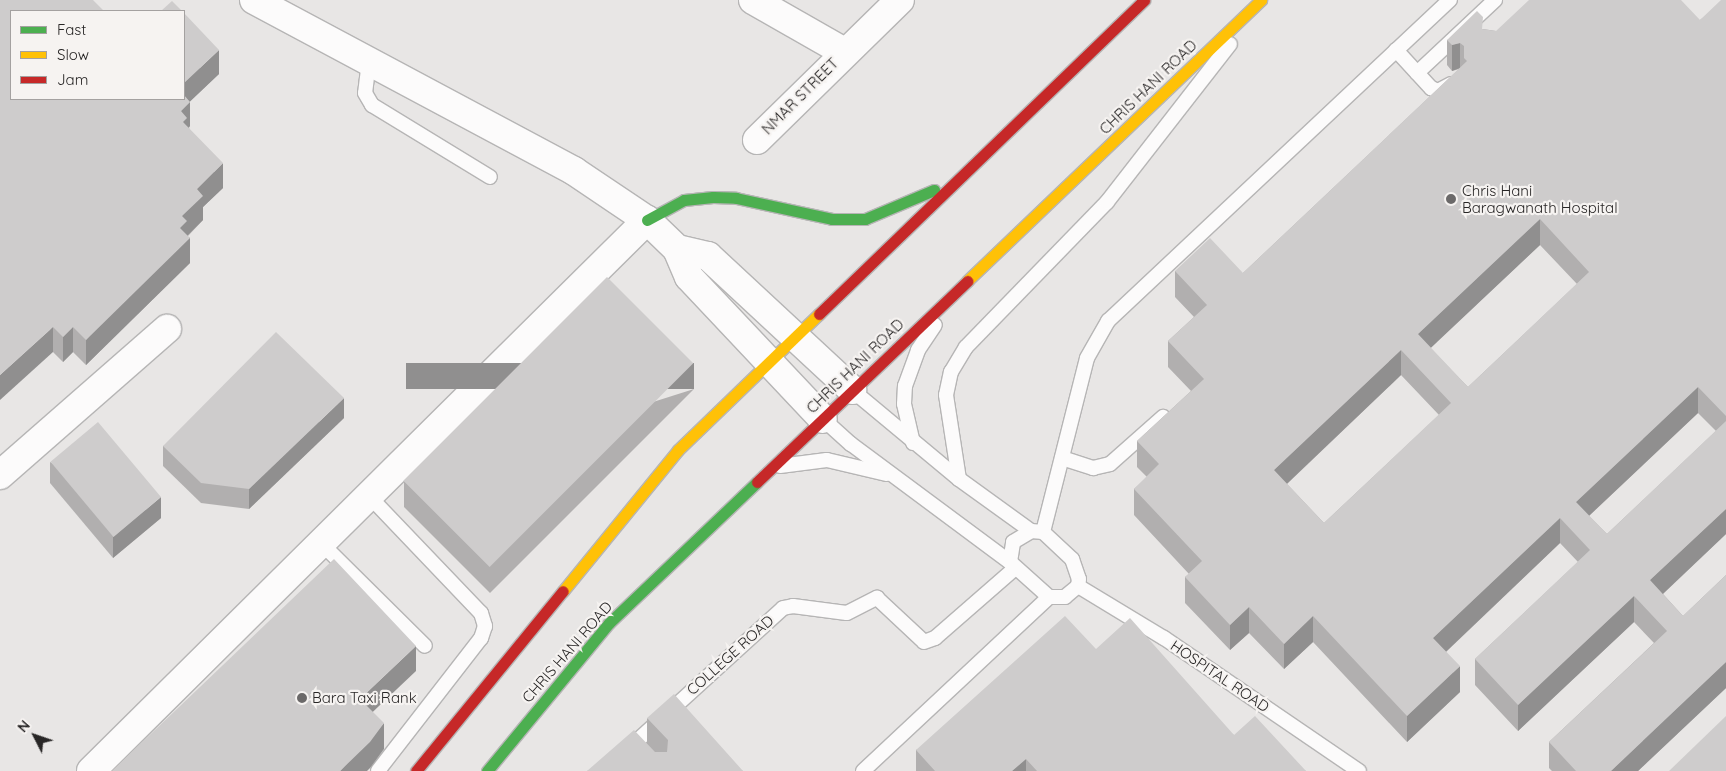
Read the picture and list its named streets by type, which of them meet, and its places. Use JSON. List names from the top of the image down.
{
  "streets": {
    "main road": ["CHRIS HANI ROAD"],
    "street": ["NMAR STREET"],
    "lane": ["COLLEGE ROAD", "HOSPITAL ROAD"]
  },
  "places": ["Chris Hani Baragwanath Hospital", "Bara Taxi Rank"],
  "legend": ["Fast", "Slow", "Jam"],
  "north": "top left"
}
